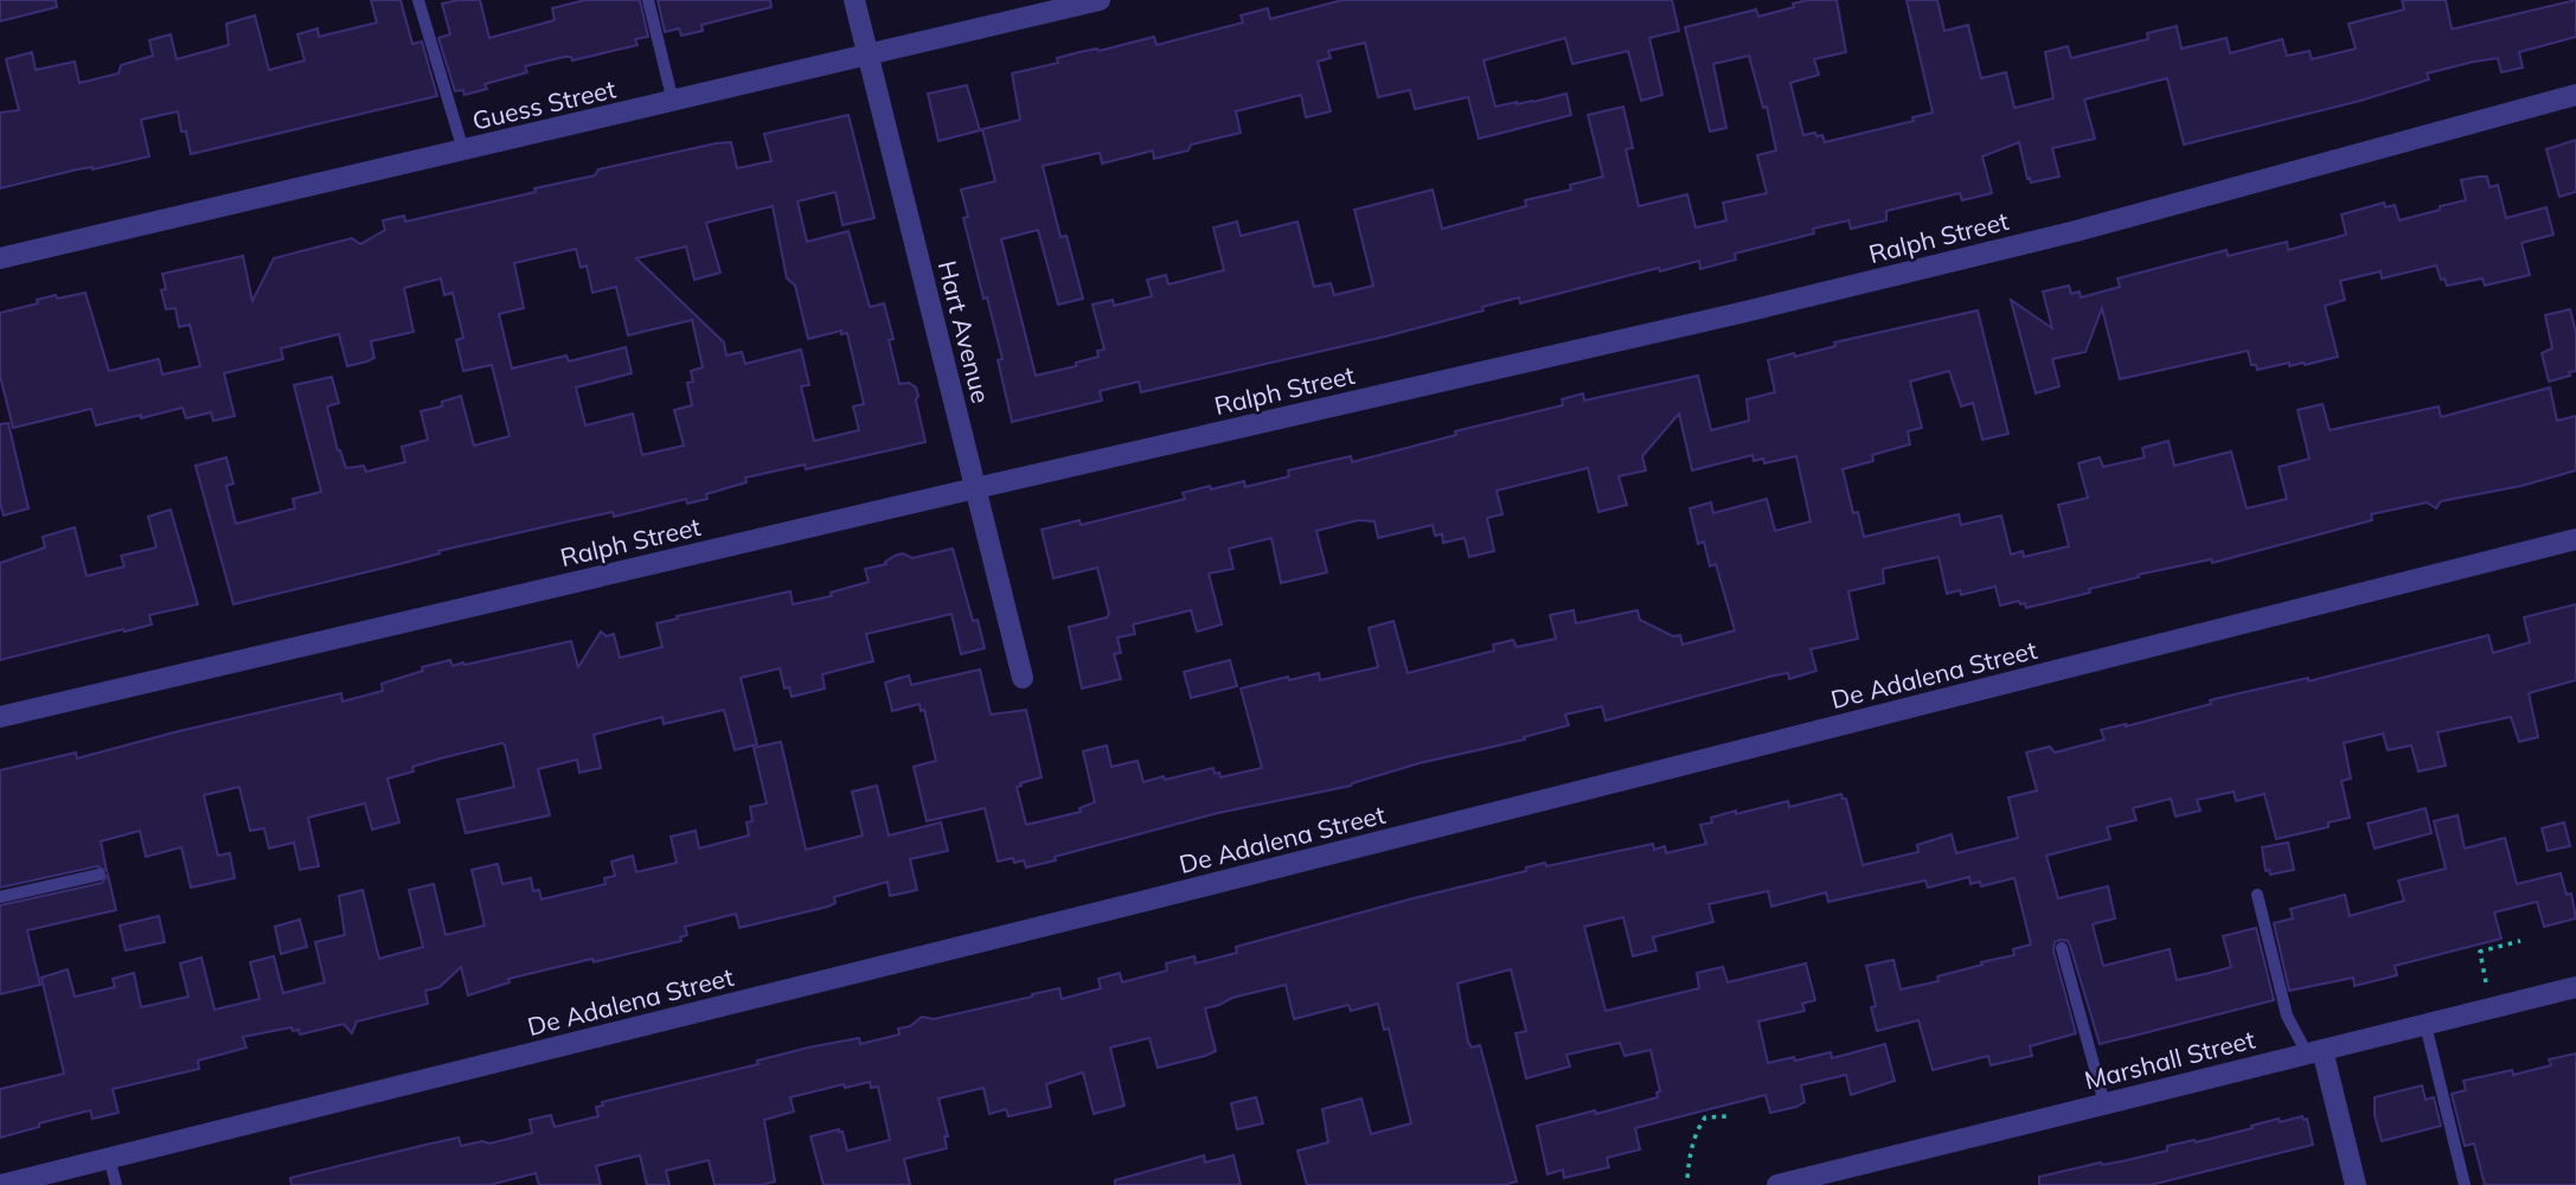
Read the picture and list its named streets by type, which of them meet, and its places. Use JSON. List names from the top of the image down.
{
  "streets": {
    "street": [
      "Guess Street",
      "Ralph Street",
      "Hart Avenue",
      "De Adalena Street",
      "Marshall Street"
    ]
  },
  "crossings": [
    ["Guess Street", "Hart Avenue"],
    ["Ralph Street", "Hart Avenue"]
  ]
}
